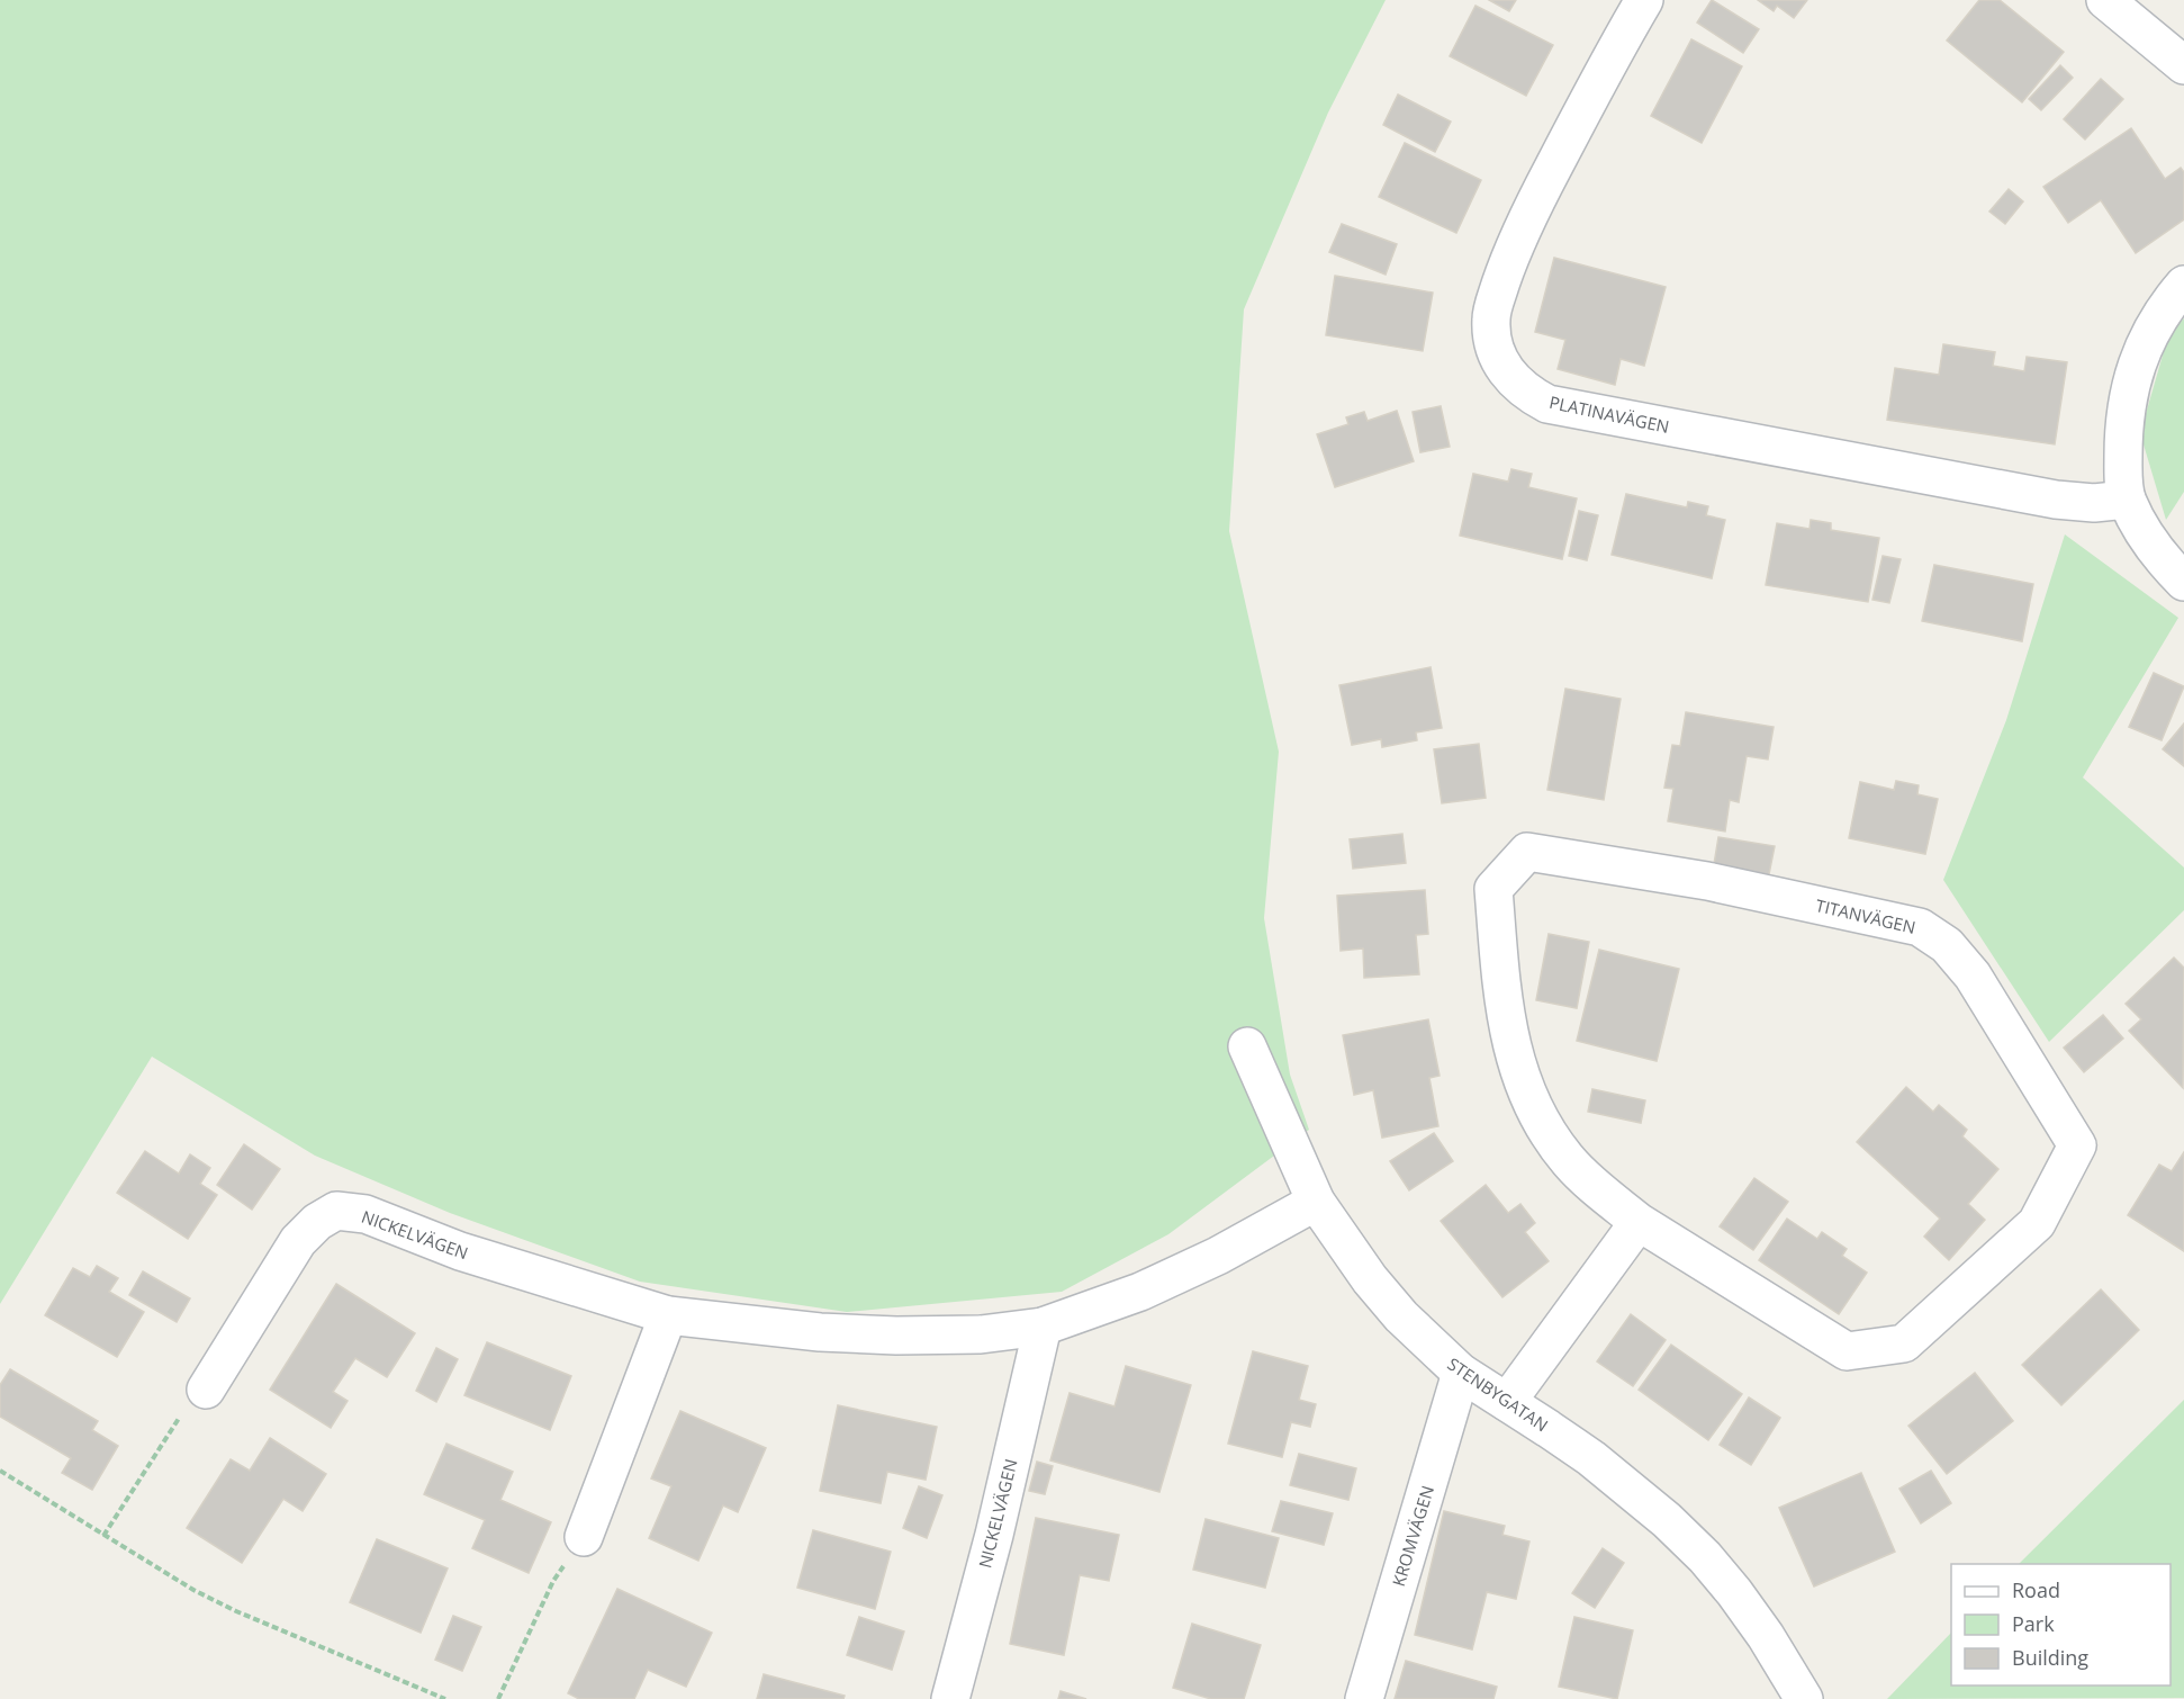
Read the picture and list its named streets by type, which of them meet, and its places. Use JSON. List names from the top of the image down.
{
  "streets": {
    "street": [
      "PLATINAVÄGEN",
      "TITANVÄGEN",
      "NICKELVÄGEN",
      "STENBYGATAN",
      "KROMVÄGEN"
    ]
  },
  "crossings": [
    ["NICKELVÄGEN", "STENBYGATAN"],
    ["STENBYGATAN", "KROMVÄGEN"]
  ],
  "legend": ["Road", "Park", "Building"]
}
